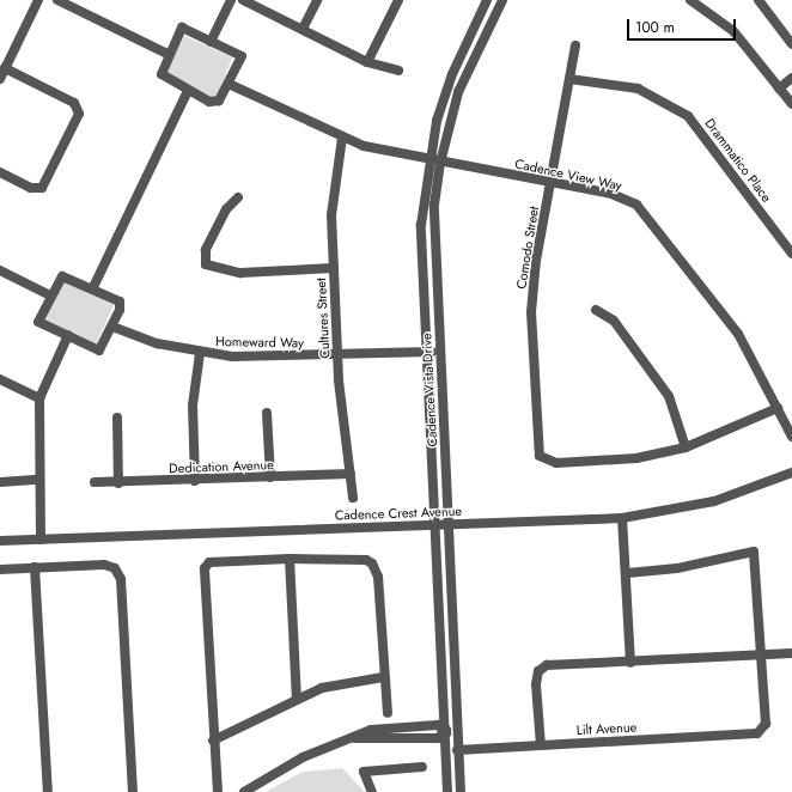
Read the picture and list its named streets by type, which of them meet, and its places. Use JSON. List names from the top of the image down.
{
  "streets": {
    "street": [
      "Drammatico Place",
      "Cadence View Way",
      "Comodo Street",
      "Cultures Street",
      "Homeward Way",
      "Cadence Vista Drive",
      "Dedication Avenue",
      "Cadence Crest Avenue",
      "Lilt Avenue"
    ]
  },
  "crossings": [
    ["Drammatico Place", "Comodo Street"],
    ["Cadence View Way", "Comodo Street"],
    ["Cadence View Way", "Cultures Street"],
    ["Cadence View Way", "Cadence Vista Drive"],
    ["Cultures Street", "Homeward Way"],
    ["Cultures Street", "Dedication Avenue"],
    ["Homeward Way", "Cadence Vista Drive"],
    ["Cadence Vista Drive", "Cadence Crest Avenue"],
    ["Cadence Vista Drive", "Lilt Avenue"]
  ],
  "scale_bar": "100 m"
}
